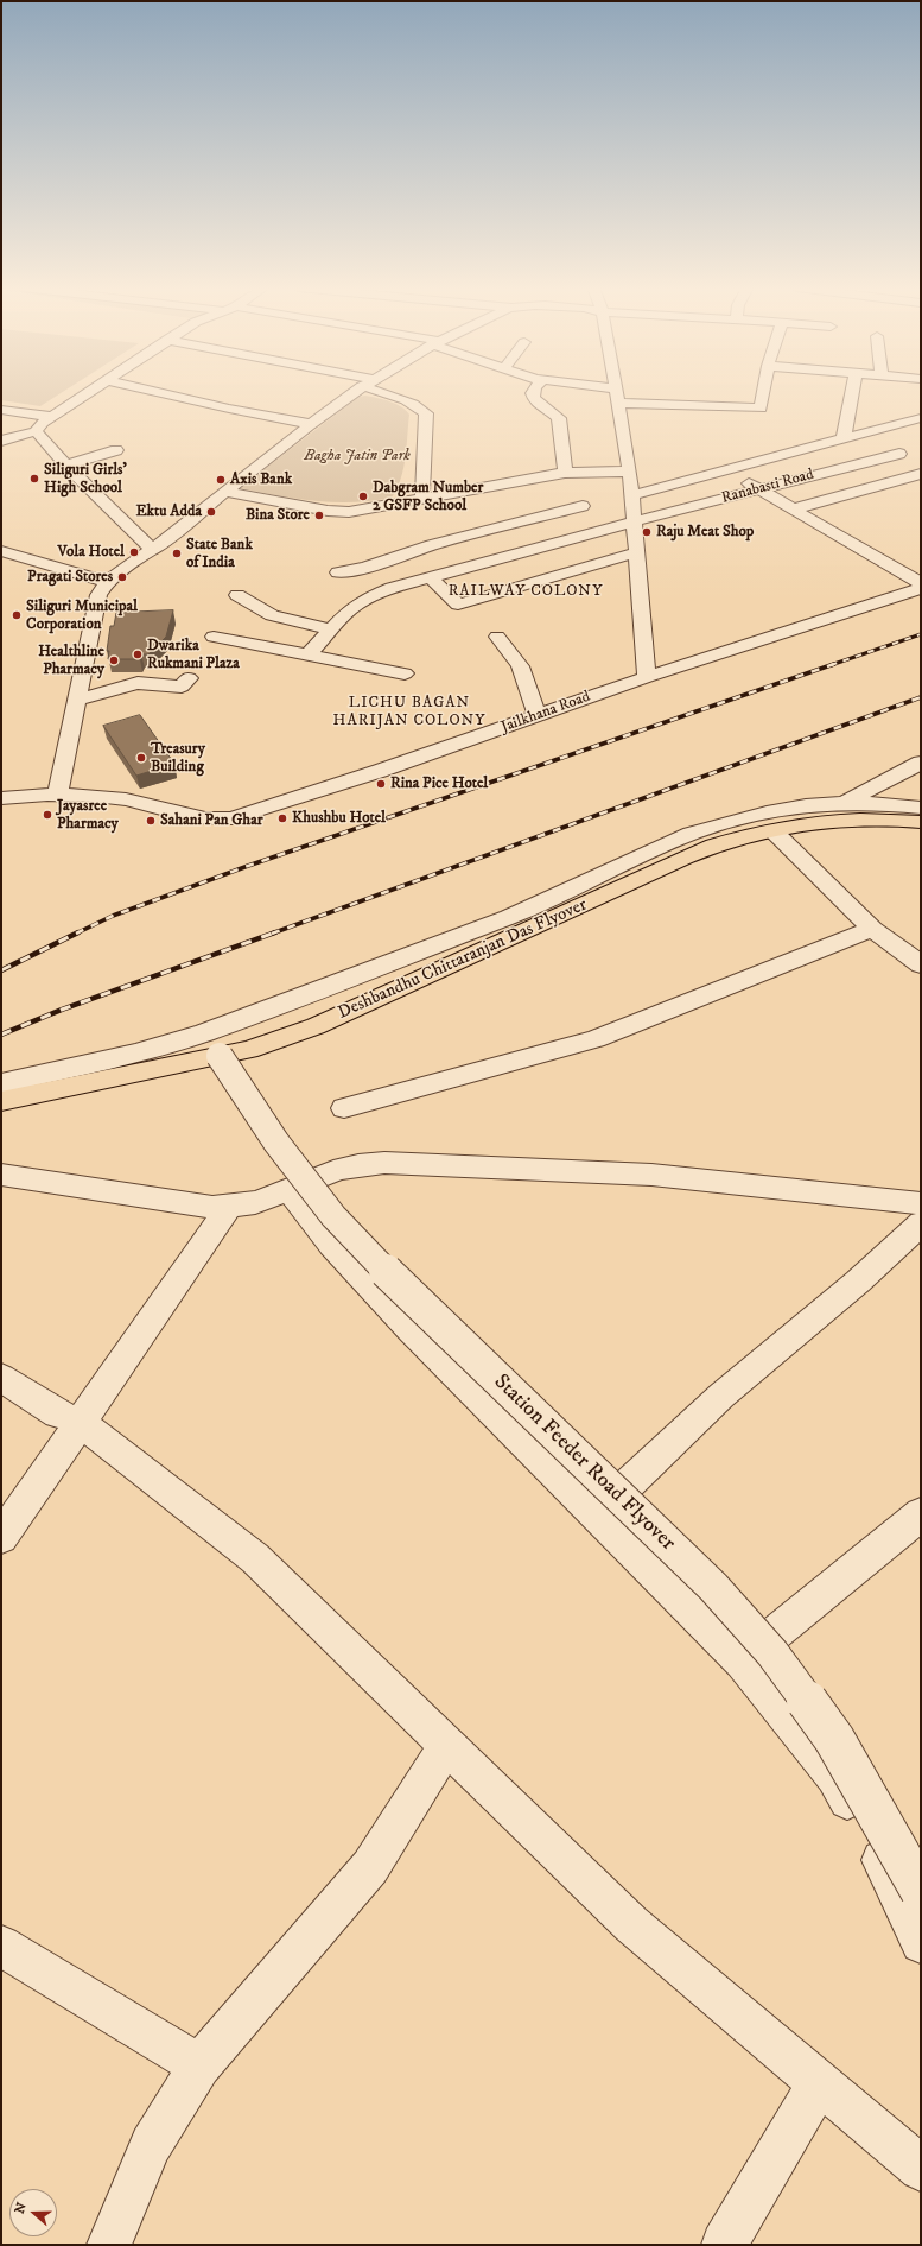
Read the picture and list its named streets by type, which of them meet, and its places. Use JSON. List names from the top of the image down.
{
  "streets": {
    "main road": ["Deshbandhu Chittaranjan Das Flyover"],
    "street": ["Ranabasti Road", "Jailkhana Road", "Station Feeder Road Flyover"]
  },
  "crossings": [
    ["Deshbandhu Chittaranjan Das Flyover", "Station Feeder Road Flyover"]
  ],
  "districts": ["RAILWAY COLONY", "LICHU BAGAN HARIJAN COLONY"],
  "parks": ["Bagha Jatin Park"],
  "places": [
    "Siliguri Girls' High School",
    "Axis Bank",
    "Dabgram Number 2 GSFP School",
    "Ektu Adda",
    "Bina Store",
    "Raju Meat Shop",
    "Vola Hotel",
    "State Bank of India",
    "Pragati Stores",
    "Siliguri Municipal Corporation",
    "Dwarika Rukmani Plaza",
    "Healthline Pharmacy",
    "Treasury Building",
    "Rina Pice Hotel",
    "Jayasree Pharmacy",
    "Khushbu Hotel",
    "Sahani Pan Ghar"
  ],
  "north": "left"
}
